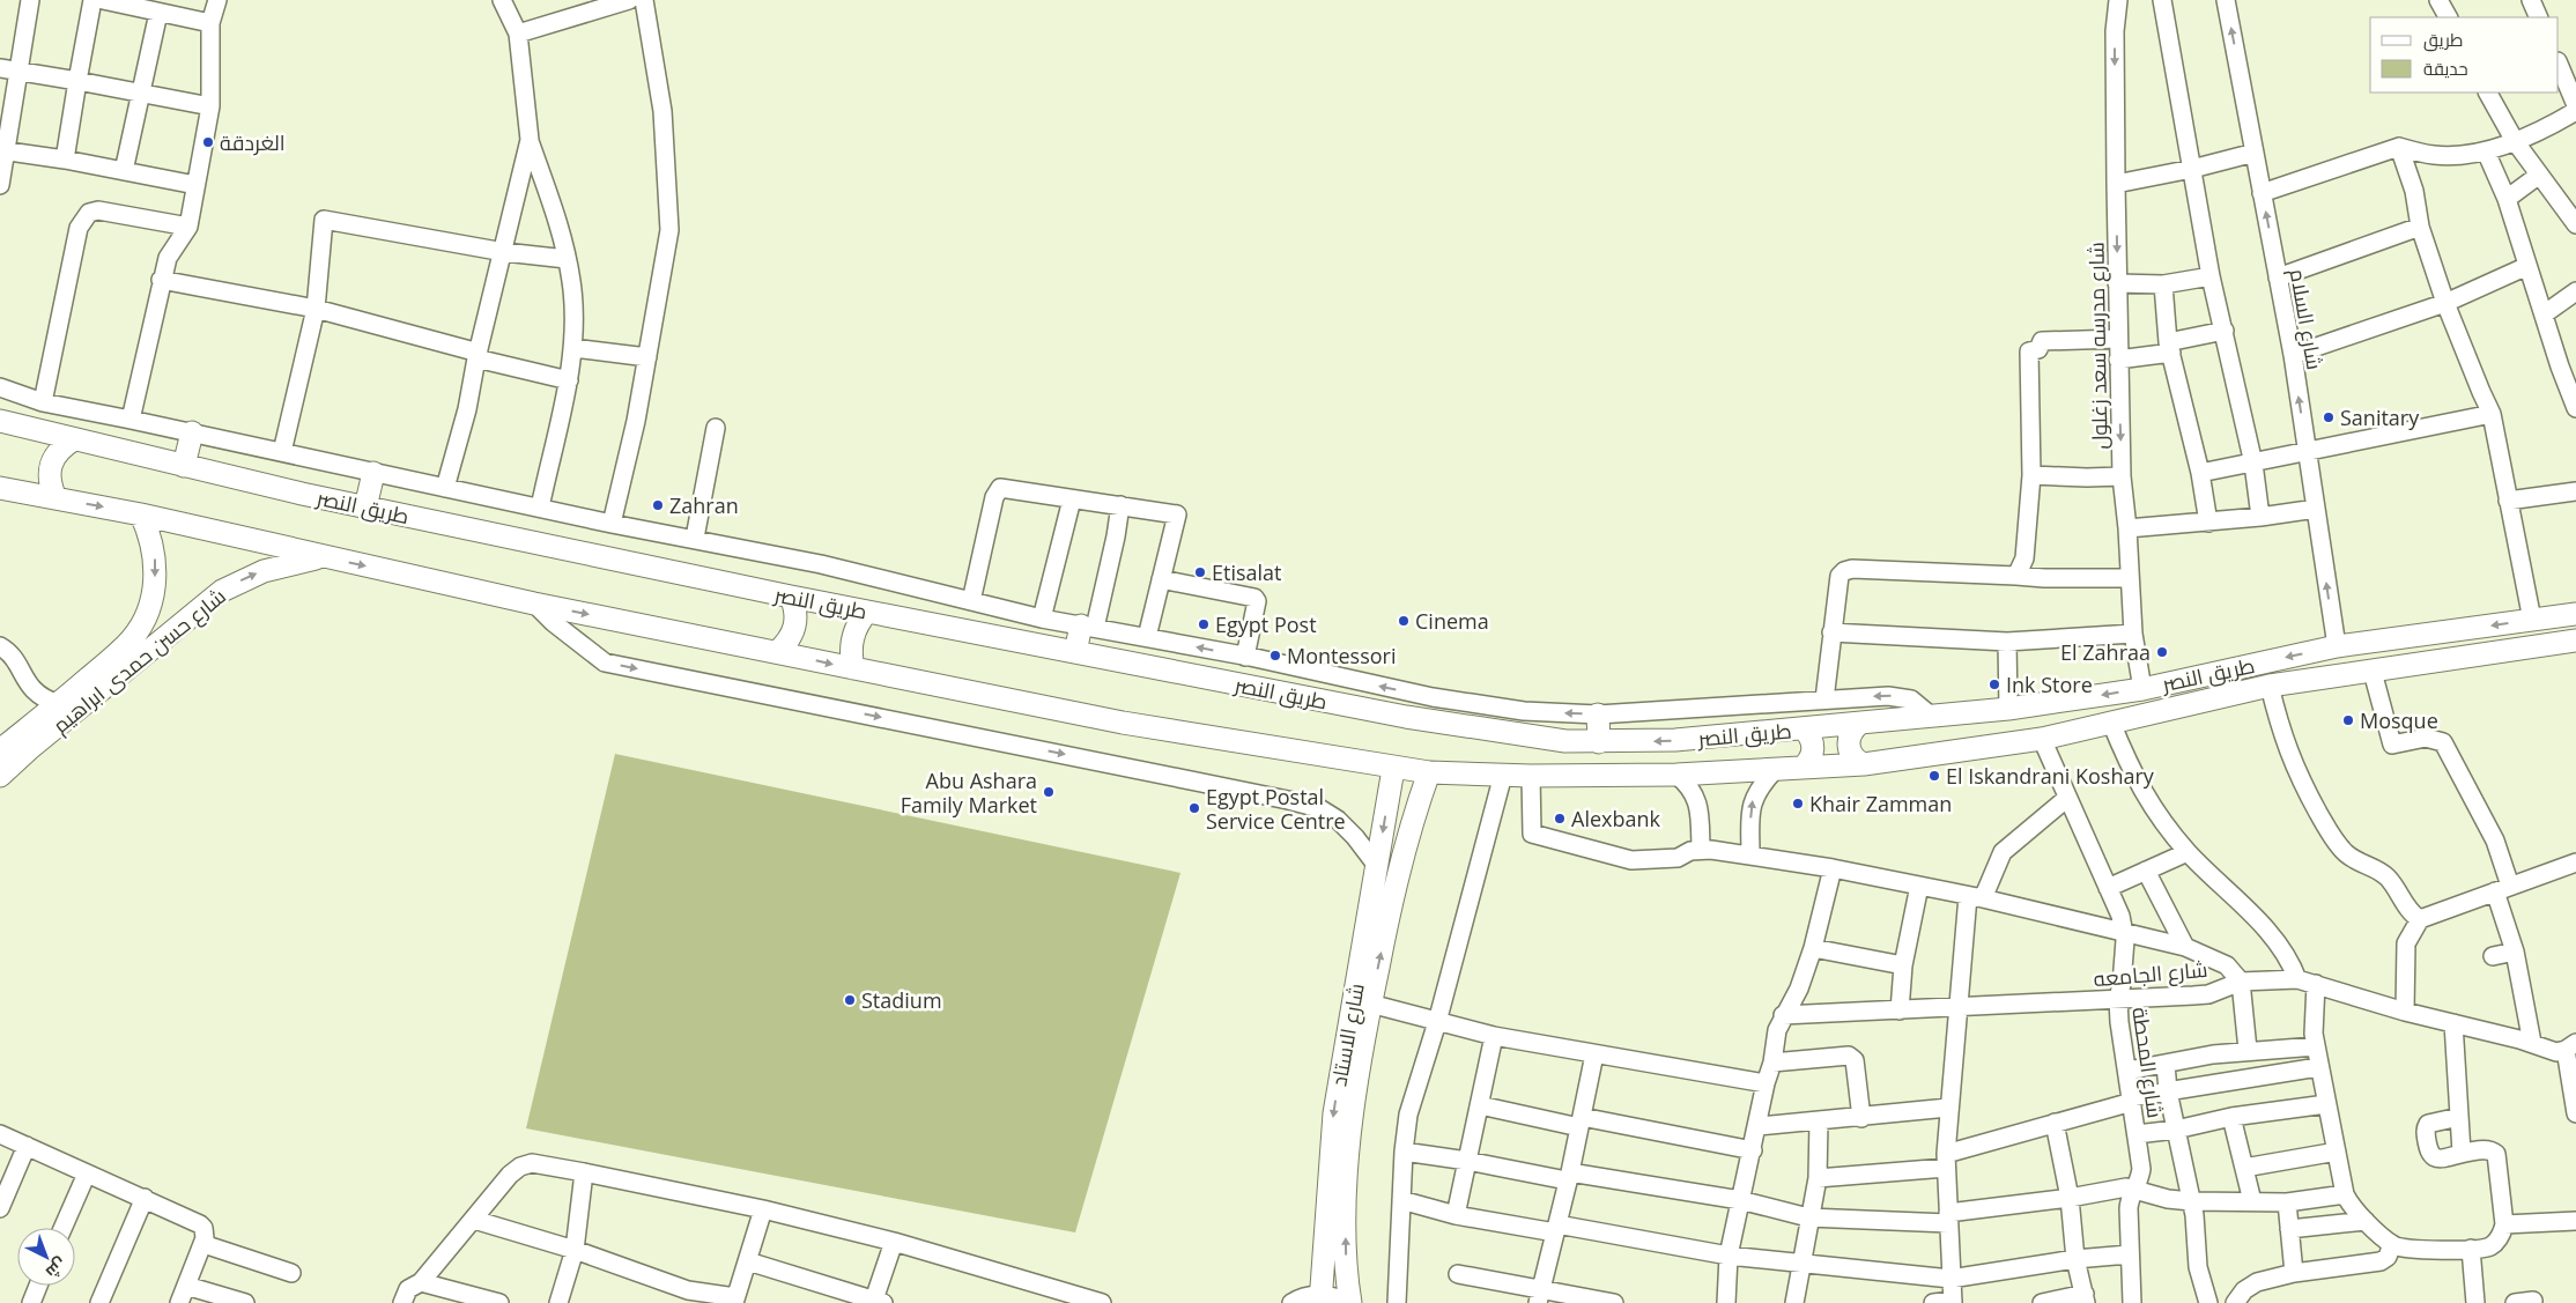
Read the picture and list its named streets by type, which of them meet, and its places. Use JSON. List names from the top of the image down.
{
  "streets": {
    "main road": ["طريق النصر", "شارع حسن حمدى ابراهيم", "شارع الاستاد"],
    "street": [
      "شارع السلام",
      "شارع مدرسه سعد زغلول",
      "شارع الجامعه",
      "شارع المحطة"
    ]
  },
  "crossings": [
    ["شارع السلام", "طريق النصر"],
    ["شارع مدرسه سعد زغلول", "طريق النصر"],
    ["طريق النصر", "شارع حسن حمدى ابراهيم"],
    ["طريق النصر", "شارع الاستاد"],
    ["طريق النصر", "شارع المحطة"],
    ["شارع الجامعه", "شارع المحطة"]
  ],
  "places": [
    "الغردقة",
    "Sanitary",
    "Zahran",
    "Etisalat",
    "Cinema",
    "Egypt Post",
    "El Zahraa",
    "Montessori",
    "Ink Store",
    "Mosque",
    "El Iskandrani Koshary",
    "Abu Ashara Family Market",
    "Khair Zamman",
    "Egypt Postal Service Centre",
    "Alexbank",
    "Stadium"
  ],
  "legend": ["طريق", "حديقة"],
  "north": "bottom right"
}
